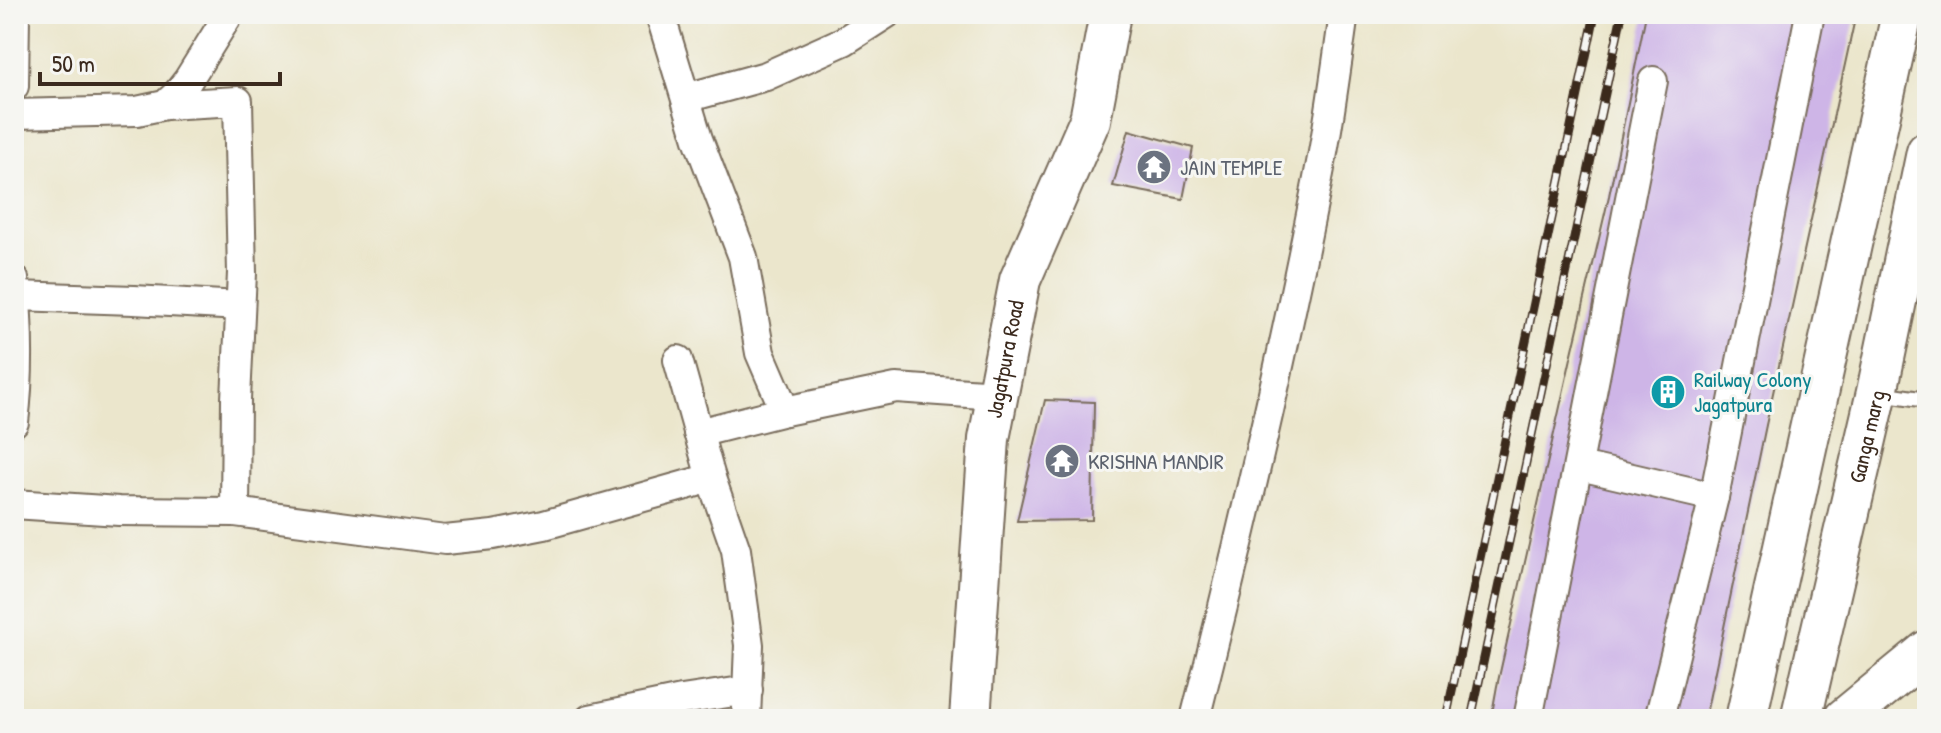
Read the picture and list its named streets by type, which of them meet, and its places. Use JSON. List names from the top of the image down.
{
  "streets": {
    "main road": ["Jagatpura Road", "Ganga marg"]
  },
  "places": {
    "temple": ["JAIN TEMPLE", "KRISHNA MANDIR"],
    "building": ["Railway Colony Jagatpura"]
  },
  "scale_bar": "50 m"
}
